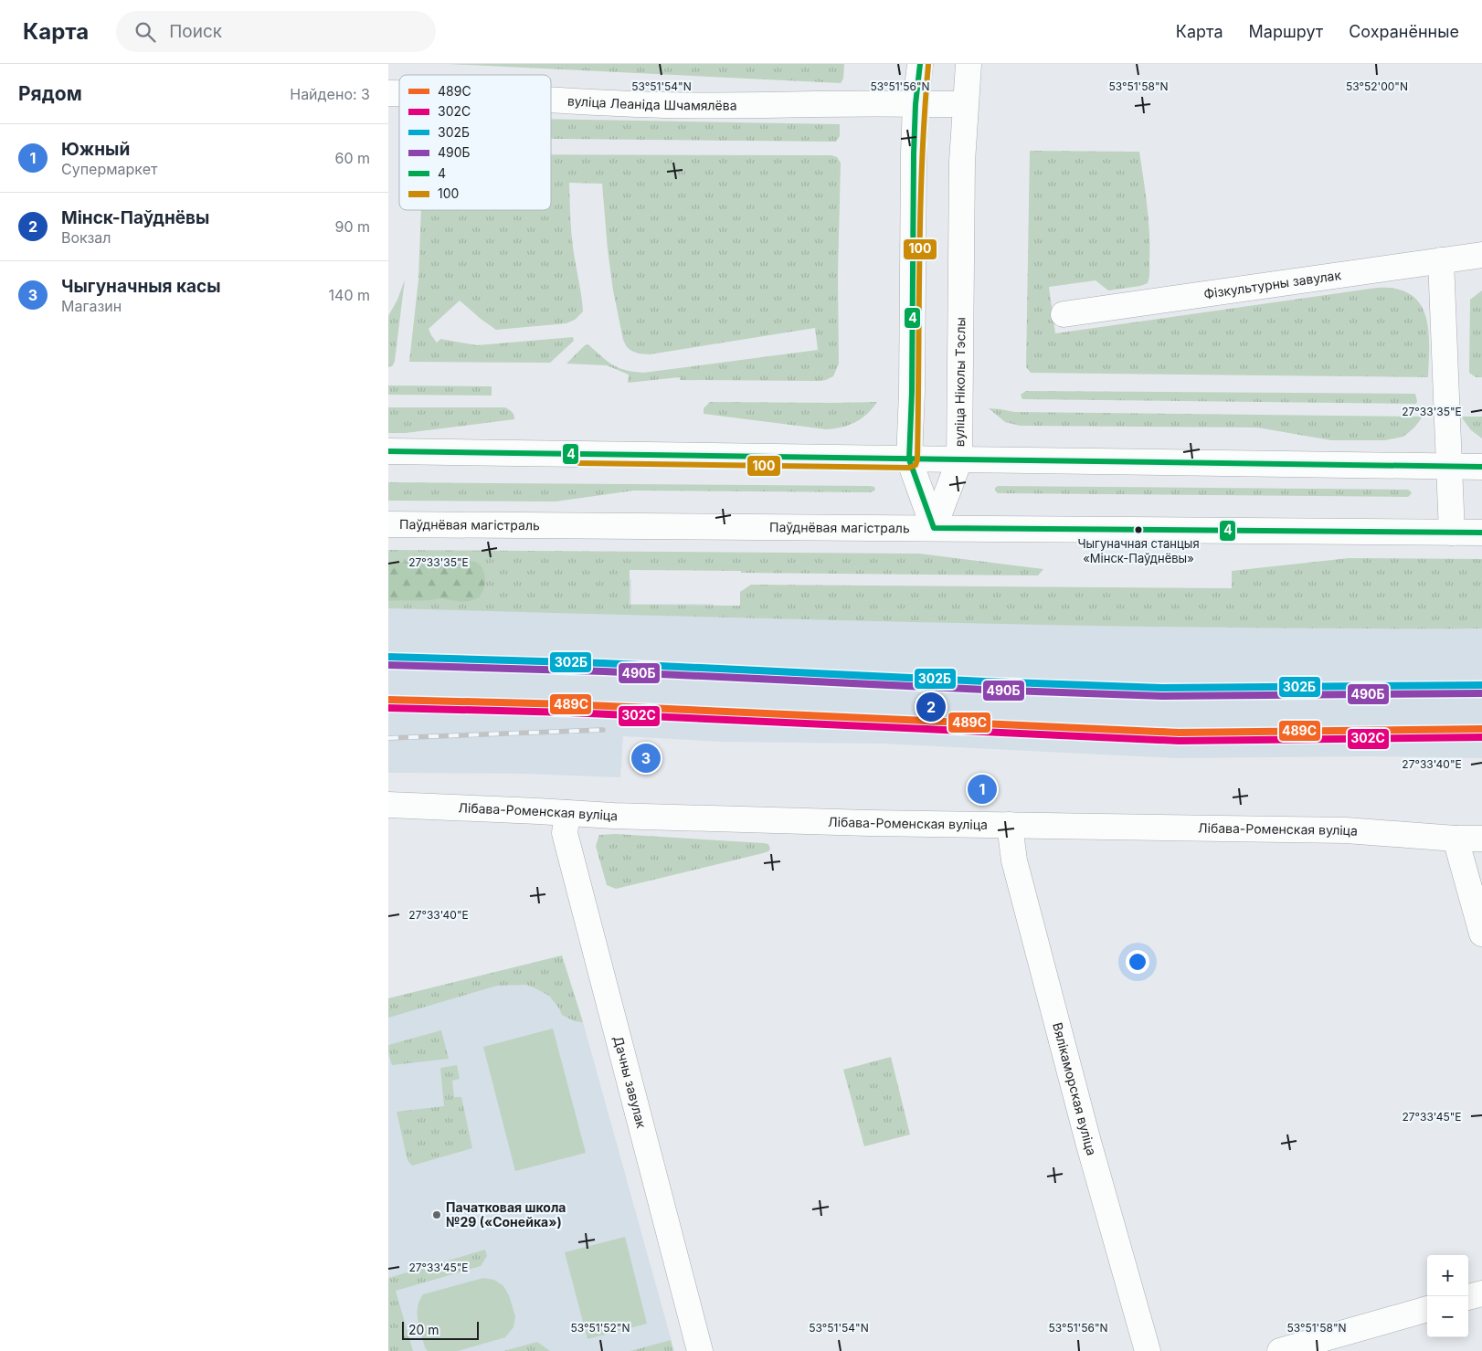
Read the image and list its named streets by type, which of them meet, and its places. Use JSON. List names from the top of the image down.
{
  "streets": {
    "street": [
      "вуліца Леаніда Шчамялёва",
      "Фізкультурны завулак",
      "вуліца Ніколы Тэслы",
      "Паўднёвая магістраль",
      "Лібава-Роменская вуліца",
      "Дачны завулак",
      "Вялікаморская вуліца"
    ]
  },
  "crossings": [
    ["вуліца Леаніда Шчамялёва", "вуліца Ніколы Тэслы"],
    ["вуліца Ніколы Тэслы", "Паўднёвая магістраль"],
    ["Лібава-Роменская вуліца", "Дачны завулак"],
    ["Лібава-Роменская вуліца", "Вялікаморская вуліца"]
  ],
  "places": ["Чыгуначная станцыя «Мінск-Паўднёвы»", "Пачатковая школа №29 («Сонейка»)"],
  "lines": [
    "transit line 4",
    "transit line 100",
    "transit line 302Б",
    "transit line 490Б",
    "transit line 489С",
    "transit line 302С"
  ],
  "legend": [
    "489С",
    "302С",
    "302Б",
    "490Б",
    "4",
    "100"
  ],
  "scale_bar": "20 m",
  "page": {
    "header": "Карта",
    "search": "Поиск",
    "nav": ["Карта", "Маршрут", "Сохранённые"],
    "heading": ["Рядом", "Найдено: 3"],
    "list": [
      {
        "mark": "1",
        "name": "Южный",
        "note": "Супермаркет",
        "value": "60 m"
      },
      {
        "mark": "2",
        "name": "Мінск-Паўднёвы",
        "note": "Вокзал",
        "value": "90 m"
      },
      {
        "mark": "3",
        "name": "Чыгуначныя касы",
        "note": "Магазин",
        "value": "140 m"
      }
    ],
    "pins": ["2", "3", "1"],
    "map_buttons": ["+", "−"],
    "scale": "20 m"
  },
  "coordinates": [
    "53°51'54\"N",
    "53°51'56\"N",
    "53°51'58\"N",
    "53°52'00\"N",
    "27°33'35\"E",
    "27°33'40\"E",
    "27°33'45\"E",
    "53°51'52\"N"
  ]
}
